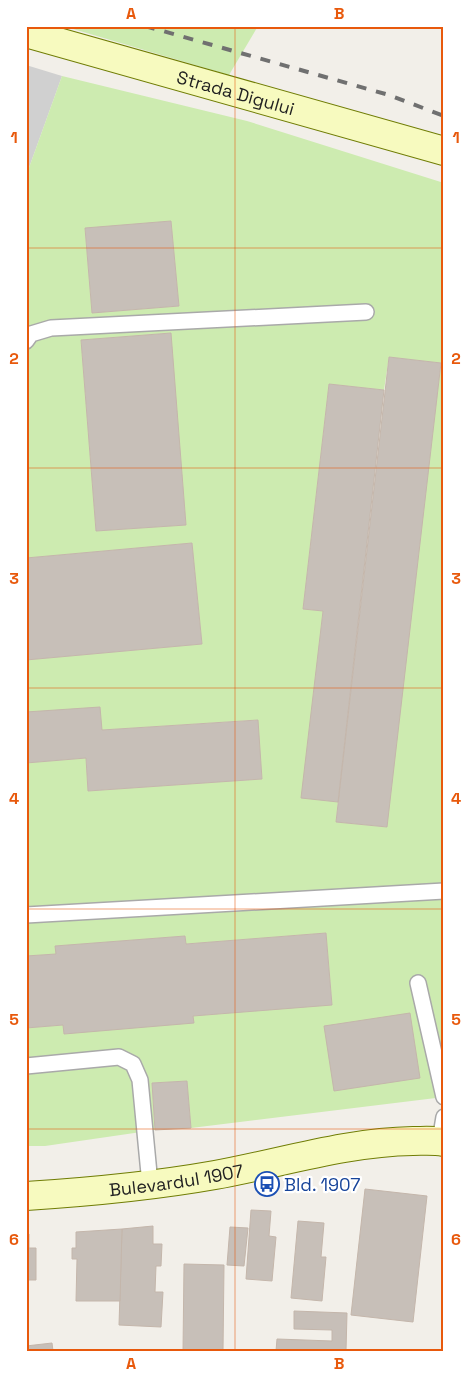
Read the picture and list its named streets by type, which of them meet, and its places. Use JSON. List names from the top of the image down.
{
  "streets": {
    "street": ["Strada Digului", "Bulevardul 1907"]
  },
  "places": {
    "bus stop": ["Bld. 1907"]
  },
  "grid": {
    "columns": ["A", "B"],
    "rows": [
      "1",
      "2",
      "3",
      "4",
      "5",
      "6"
    ]
  }
}
